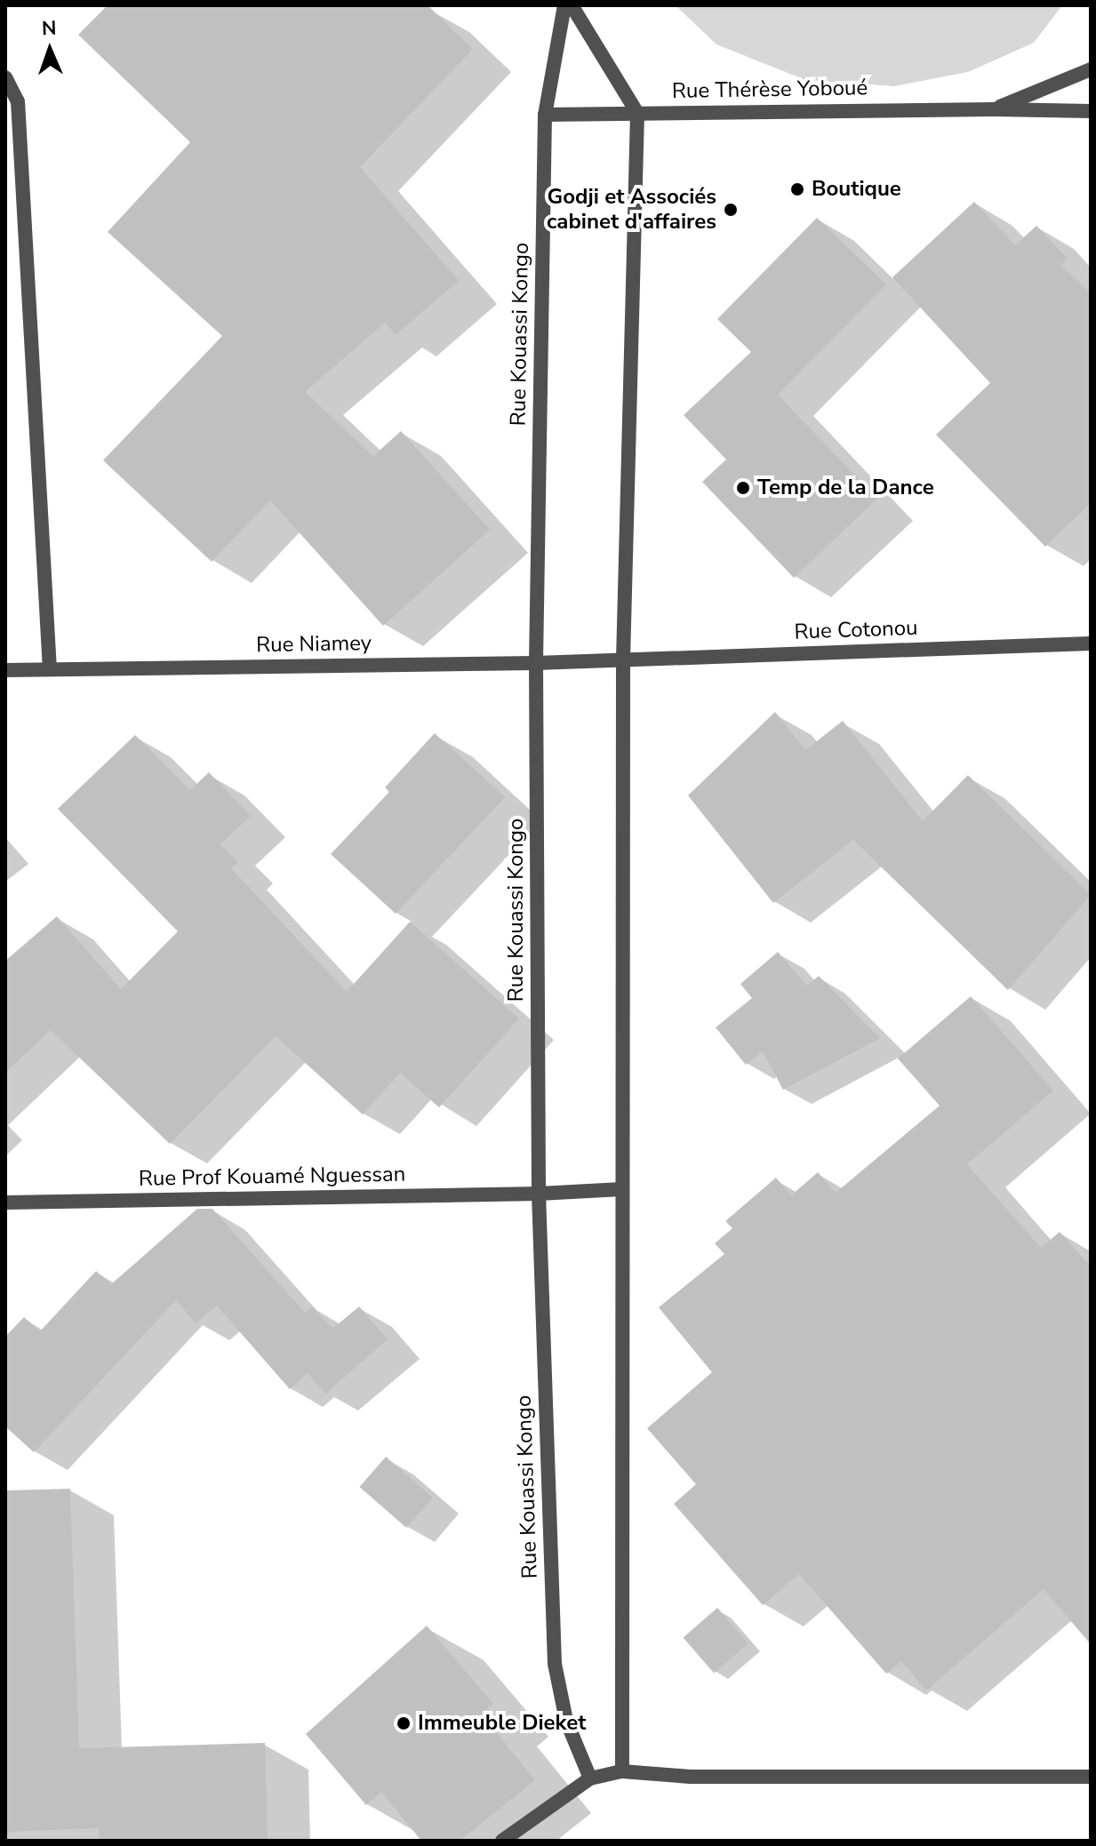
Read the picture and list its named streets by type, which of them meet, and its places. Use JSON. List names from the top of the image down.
{
  "streets": {
    "street": [
      "Rue Thérèse Yoboué",
      "Rue Kouassi Kongo",
      "Rue Cotonou",
      "Rue Niamey",
      "Rue Prof Kouamé Nguessan"
    ]
  },
  "crossings": [
    ["Rue Thérèse Yoboué", "Rue Kouassi Kongo"],
    ["Rue Kouassi Kongo", "Rue Niamey"],
    ["Rue Kouassi Kongo", "Rue Prof Kouamé Nguessan"],
    ["Rue Cotonou", "Rue Niamey"]
  ],
  "places": [
    "Boutique",
    "Godji et Associés cabinet d'affaires",
    "Temp de la Dance",
    "Immeuble Dieket"
  ],
  "north": "top"
}
